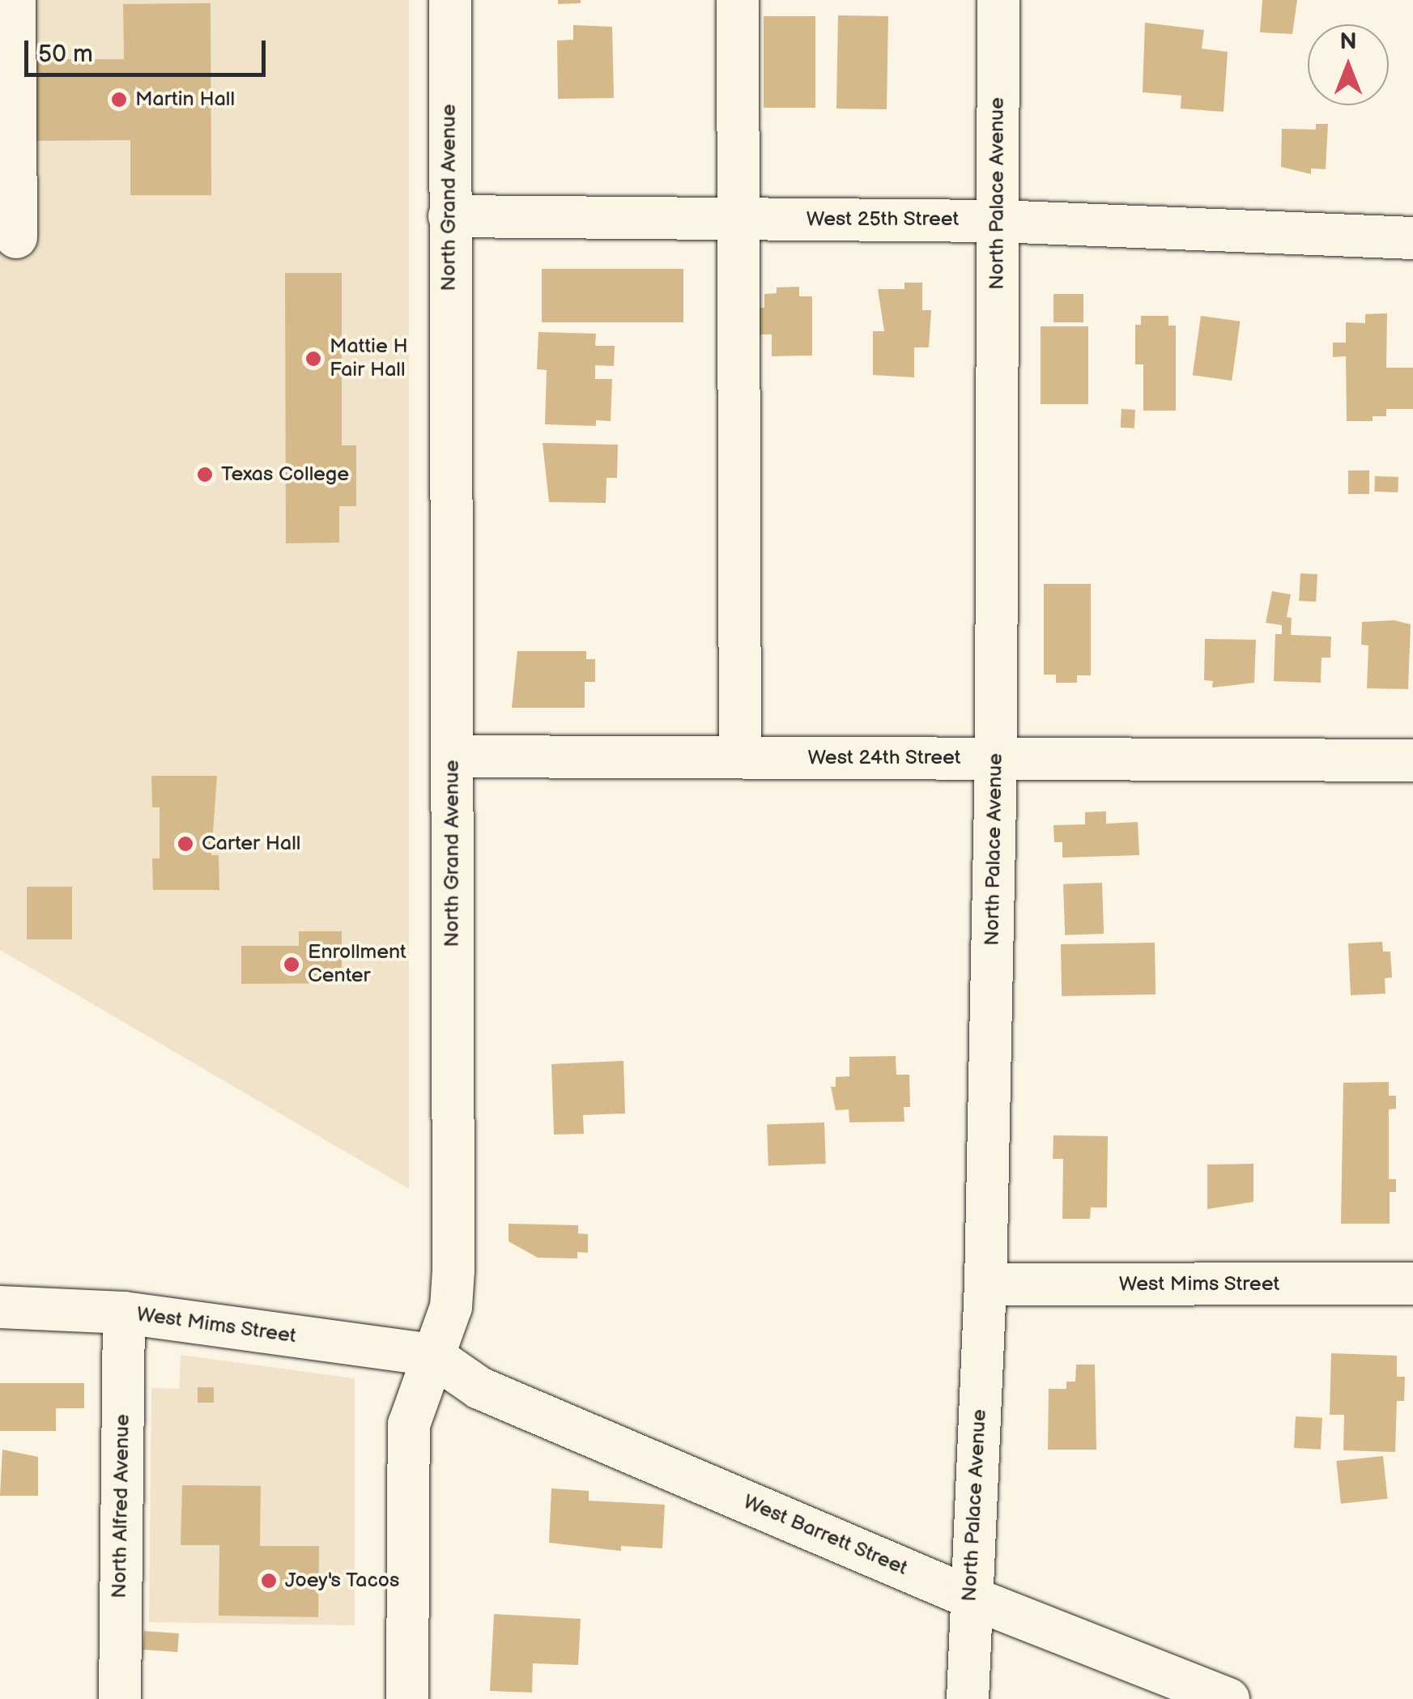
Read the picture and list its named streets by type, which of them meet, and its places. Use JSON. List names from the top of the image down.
{
  "streets": {
    "street": [
      "North Palace Avenue",
      "North Grand Avenue",
      "West 25th Street",
      "West 24th Street",
      "West Mims Street",
      "North Alfred Avenue",
      "West Barrett Street"
    ]
  },
  "crossings": [
    ["North Palace Avenue", "West 25th Street"],
    ["North Palace Avenue", "West 24th Street"],
    ["North Palace Avenue", "West Mims Street"],
    ["North Palace Avenue", "West Barrett Street"],
    ["North Grand Avenue", "West 25th Street"],
    ["North Grand Avenue", "West 24th Street"],
    ["North Grand Avenue", "West Mims Street"],
    ["North Grand Avenue", "West Barrett Street"],
    ["West Mims Street", "North Alfred Avenue"],
    ["West Mims Street", "West Barrett Street"]
  ],
  "places": [
    "Martin Hall",
    "Mattie H Fair Hall",
    "Texas College",
    "Carter Hall",
    "Enrollment Center",
    "Joey's Tacos"
  ],
  "scale_bar": "50 m",
  "north": "top"
}
